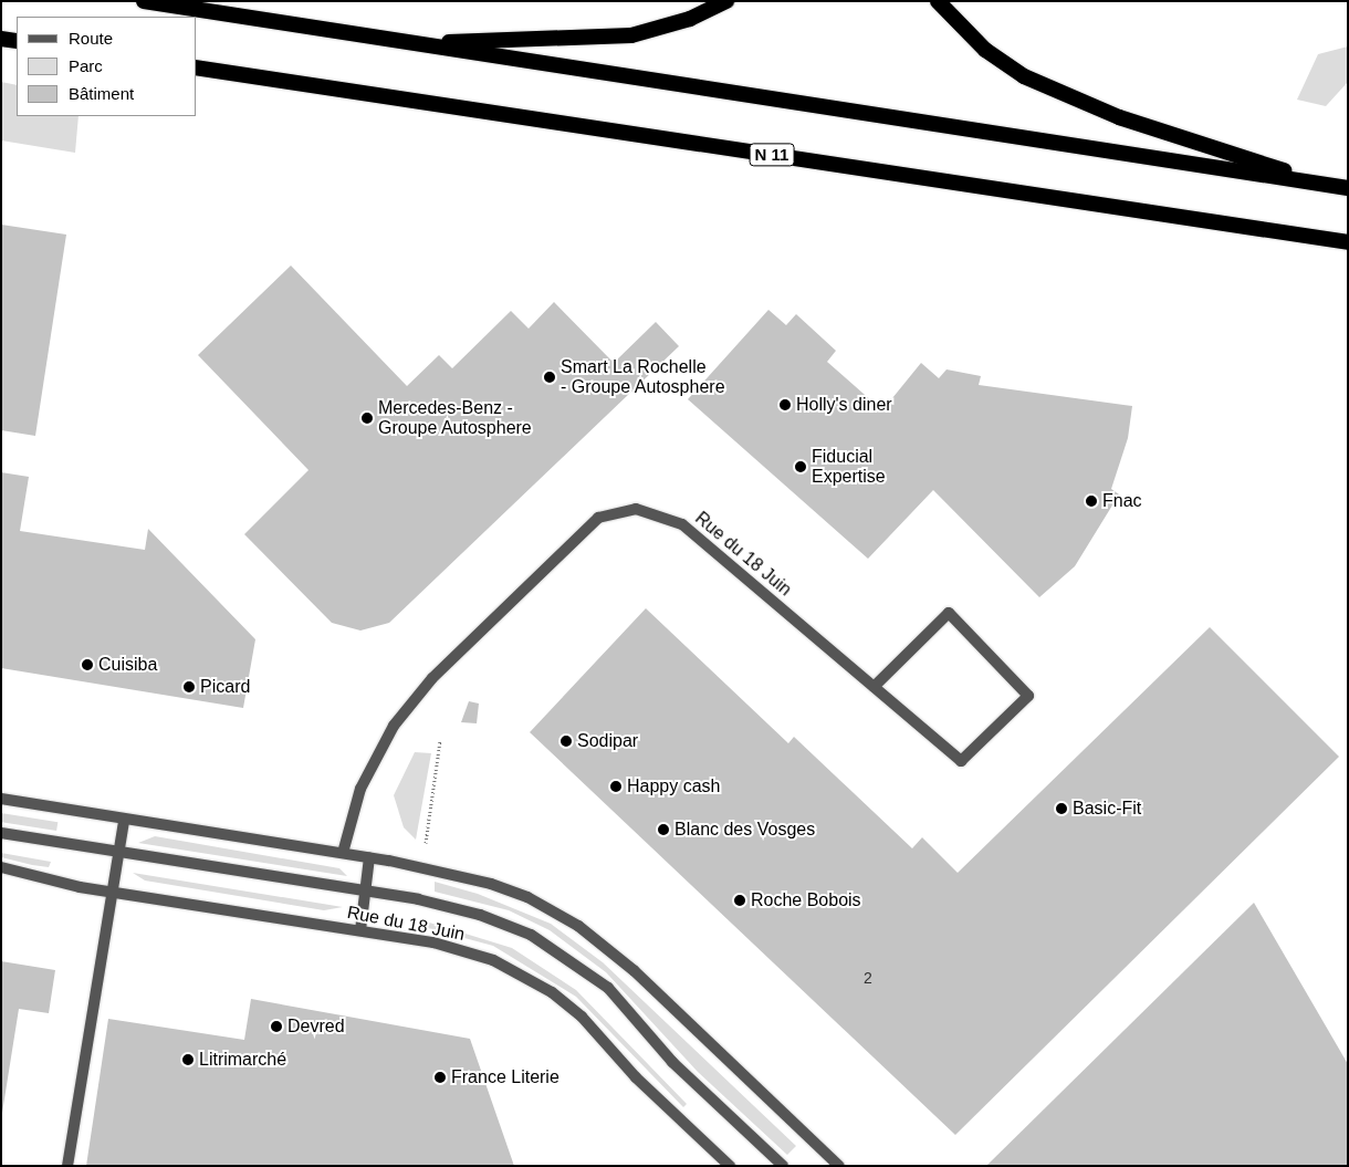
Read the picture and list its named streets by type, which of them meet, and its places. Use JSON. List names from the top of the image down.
{
  "streets": {
    "highway": ["N 11"],
    "street": ["Rue du 18 Juin"]
  },
  "places": [
    "Smart La Rochelle - Groupe Autosphere",
    "Holly's diner",
    "Mercedes-Benz - Groupe Autosphere",
    "Fiducial Expertise",
    "Fnac",
    "Cuisiba",
    "Picard",
    "Sodipar",
    "Happy cash",
    "Basic-Fit",
    "Blanc des Vosges",
    "Roche Bobois",
    "Devred",
    "Litrimarché",
    "France Literie"
  ],
  "house_numbers": ["2"],
  "legend": ["Route", "Parc", "Bâtiment"]
}
